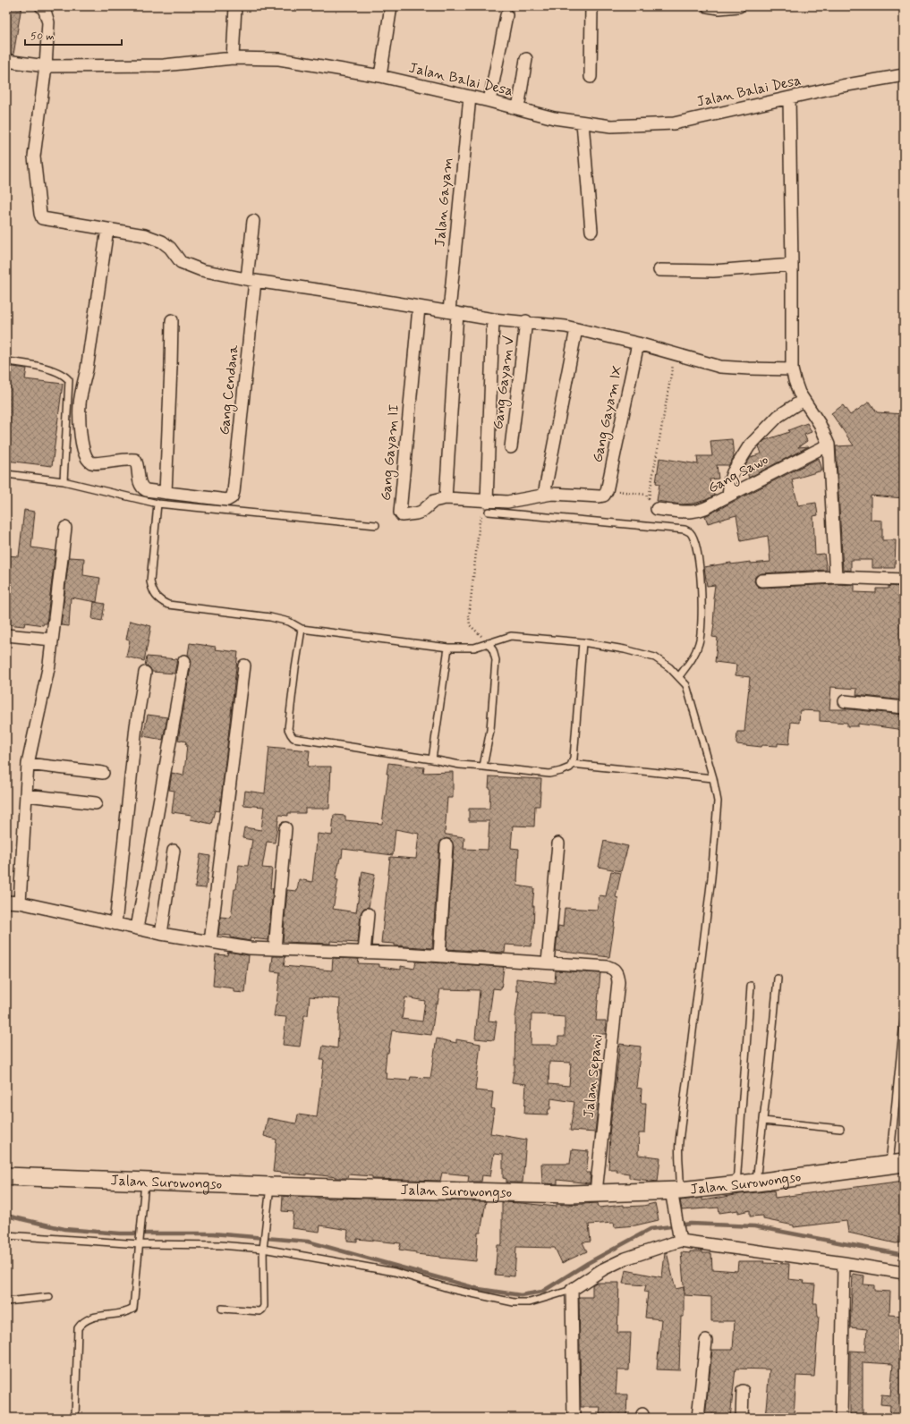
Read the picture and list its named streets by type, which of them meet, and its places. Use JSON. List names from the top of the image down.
{
  "streets": {
    "street": [
      "Jalan Balai Desa",
      "Jalan Gayam",
      "Gang Gayam V",
      "Gang Cendana",
      "Gang Gayam IX",
      "Gang Gayam II",
      "Gang Sawo",
      "Jalan Sepani",
      "Jalan Surowongso"
    ]
  },
  "crossings": [
    ["Jalan Balai Desa", "Jalan Gayam"],
    ["Jalan Gayam", "Gang Gayam II"],
    ["Gang Gayam IX", "Gang Gayam II"],
    ["Jalan Sepani", "Jalan Surowongso"]
  ],
  "scale_bar": "50 m"
}
